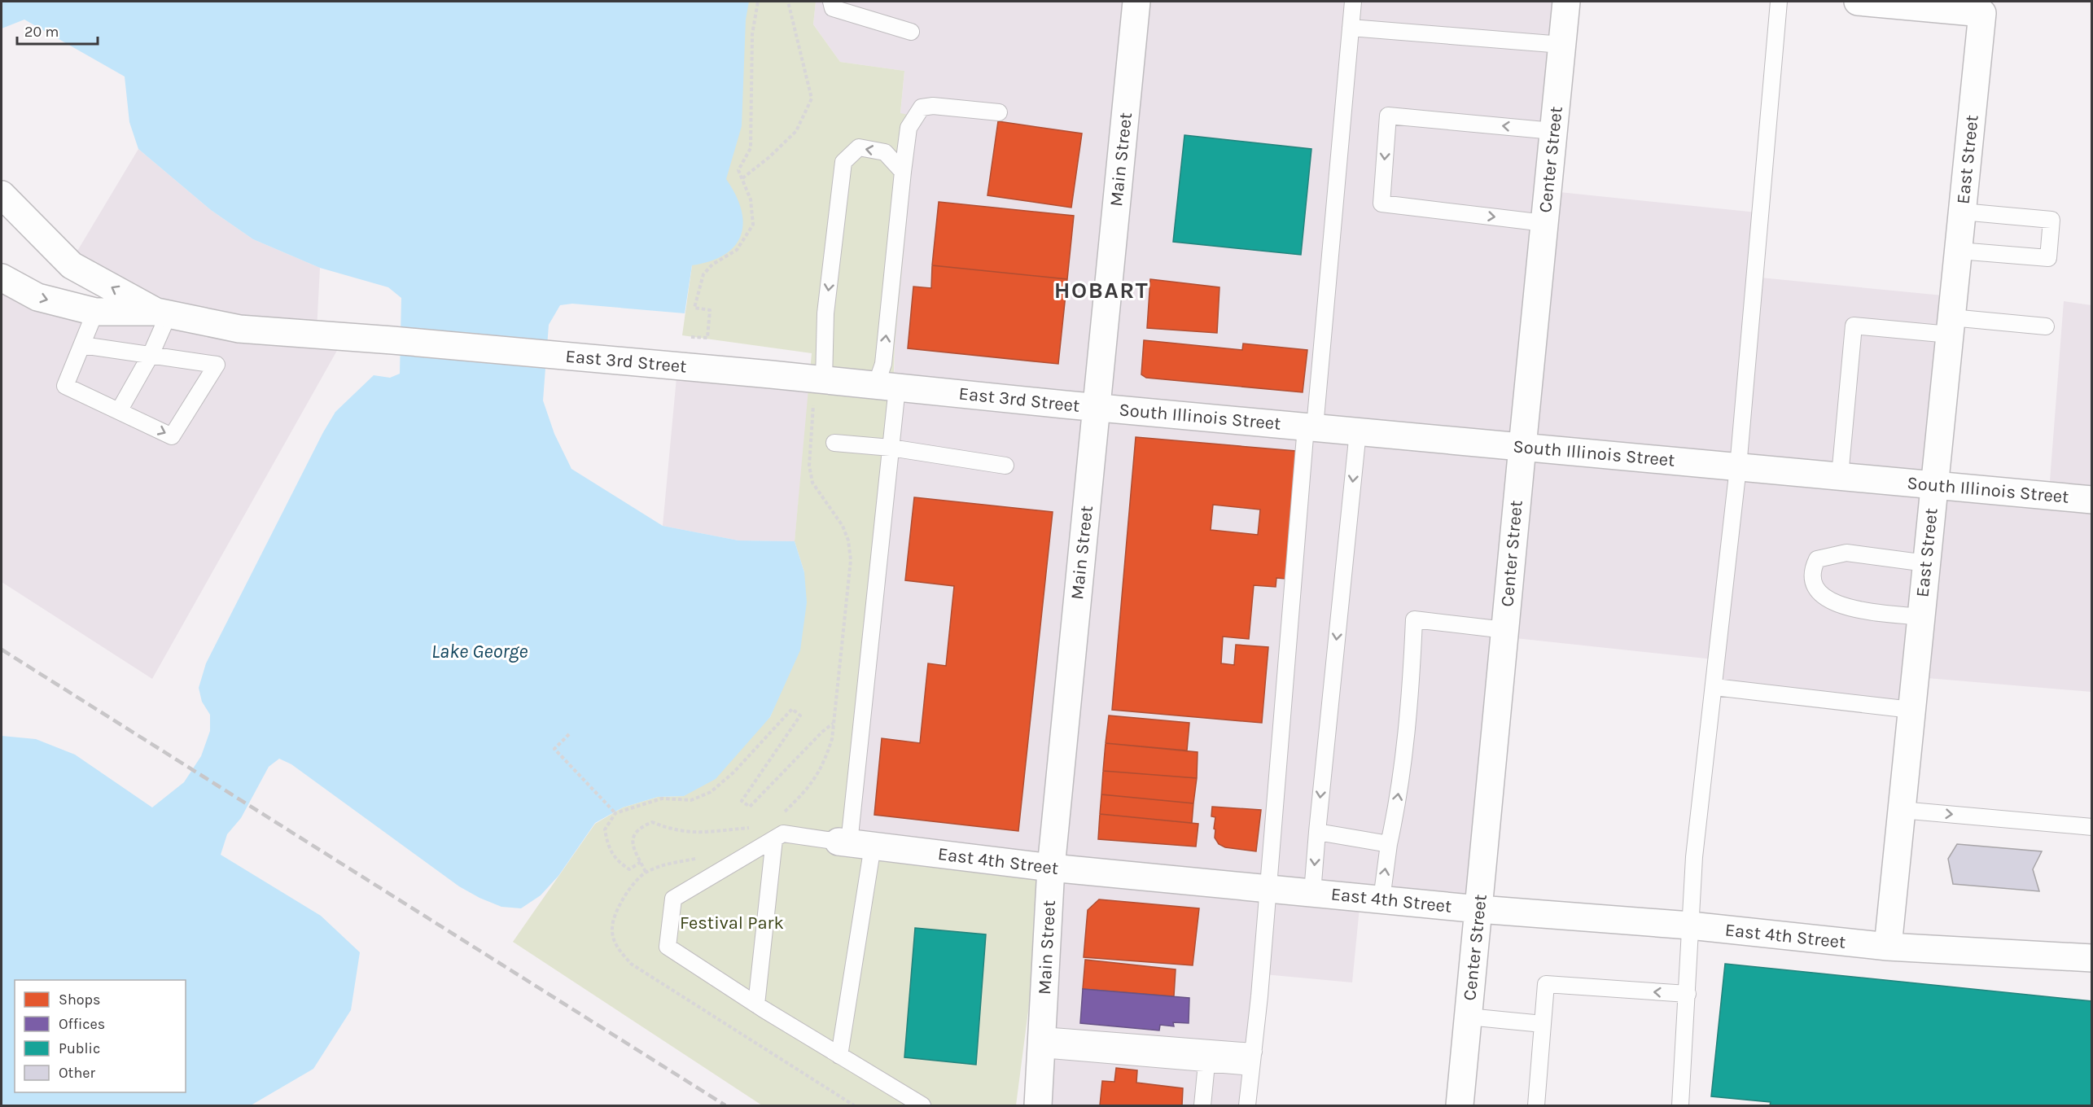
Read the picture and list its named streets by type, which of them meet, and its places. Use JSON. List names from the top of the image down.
{
  "streets": {
    "street": [
      "Main Street",
      "Center Street",
      "East Street",
      "East 3rd Street",
      "South Illinois Street",
      "East 4th Street"
    ]
  },
  "crossings": [
    ["Main Street", "East 3rd Street"],
    ["Main Street", "South Illinois Street"],
    ["Main Street", "East 4th Street"],
    ["Center Street", "South Illinois Street"],
    ["Center Street", "East 4th Street"],
    ["East Street", "South Illinois Street"],
    ["East Street", "East 4th Street"],
    ["East 3rd Street", "South Illinois Street"]
  ],
  "districts": ["HOBART"],
  "water": ["Lake George"],
  "parks": ["Festival Park"],
  "legend": [
    "Shops",
    "Offices",
    "Public",
    "Other"
  ],
  "scale_bar": "20 m"
}
